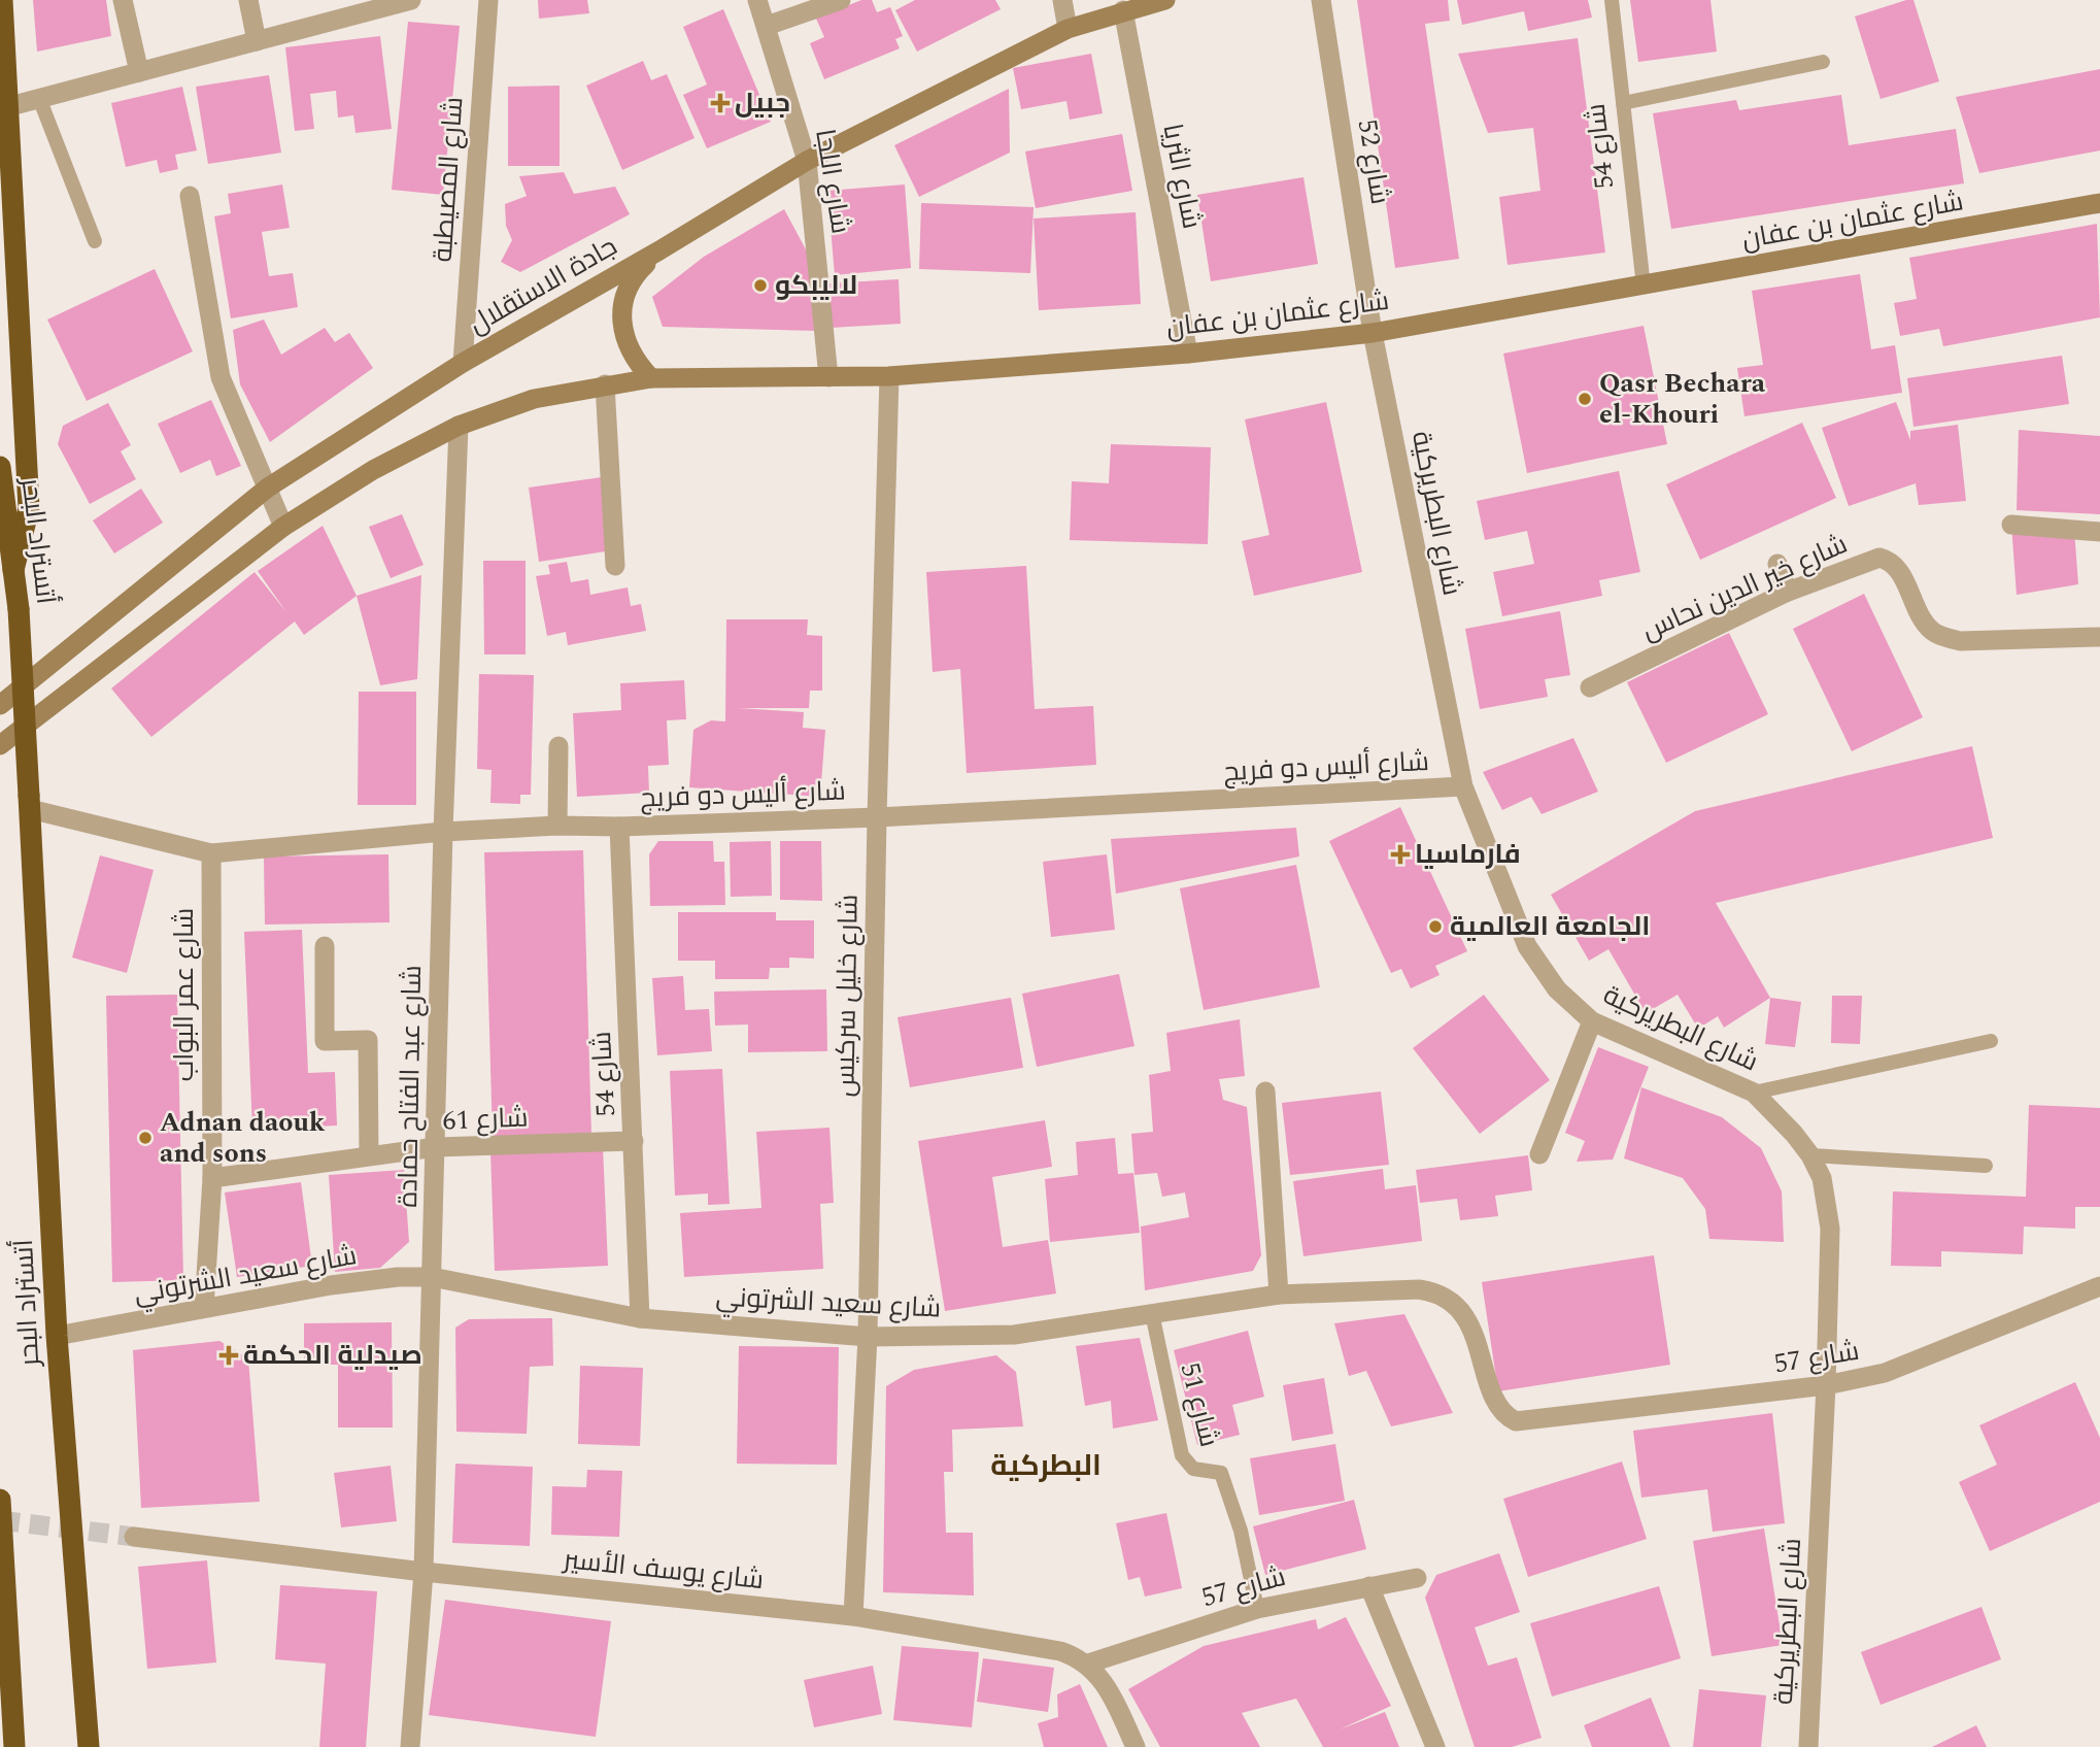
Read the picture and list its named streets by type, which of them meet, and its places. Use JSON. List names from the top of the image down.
{
  "streets": {
    "highway": ["أتستراد البحر"],
    "main road": ["شارع عثمان بن عفان", "جادة الاستقلال"],
    "street": [
      "شارع 54",
      "شارع 52",
      "شارع الثريا",
      "شارع المصيطبة",
      "شارع اللجا",
      "شارع البطريركية",
      "شارع خير الدين نحاس",
      "شارع أليس دو فريج",
      "شارع عمر البواب",
      "شارع خليل سركيس",
      "شارع عبد الفتاح حمادة",
      "شارع 61",
      "شارع سعيد الشرتوني",
      "شارع 57",
      "شارع يوسف الأسير"
    ],
    "lane": ["شارع 51"]
  },
  "crossings": [
    ["شارع 54", "شارع عثمان بن عفان"],
    ["شارع 54", "شارع أليس دو فريج"],
    ["شارع 54", "شارع 61"],
    ["شارع 54", "شارع سعيد الشرتوني"],
    ["شارع 52", "شارع عثمان بن عفان"],
    ["شارع 52", "شارع البطريركية"],
    ["شارع الثريا", "شارع عثمان بن عفان"],
    ["شارع الثريا", "جادة الاستقلال"],
    ["شارع المصيطبة", "جادة الاستقلال"],
    ["شارع اللجا", "شارع عثمان بن عفان"],
    ["شارع اللجا", "جادة الاستقلال"],
    ["شارع عثمان بن عفان", "شارع البطريركية"],
    ["شارع عثمان بن عفان", "شارع خليل سركيس"],
    ["شارع عثمان بن عفان", "شارع عبد الفتاح حمادة"],
    ["شارع البطريركية", "شارع أليس دو فريج"],
    ["شارع البطريركية", "شارع 57"],
    ["أتستراد البحر", "شارع أليس دو فريج"],
    ["أتستراد البحر", "شارع سعيد الشرتوني"],
    ["شارع أليس دو فريج", "شارع عمر البواب"],
    ["شارع أليس دو فريج", "شارع خليل سركيس"],
    ["شارع أليس دو فريج", "شارع عبد الفتاح حمادة"],
    ["شارع عمر البواب", "شارع 61"],
    ["شارع عمر البواب", "شارع سعيد الشرتوني"],
    ["شارع خليل سركيس", "شارع سعيد الشرتوني"],
    ["شارع خليل سركيس", "شارع يوسف الأسير"],
    ["شارع عبد الفتاح حمادة", "شارع 61"],
    ["شارع عبد الفتاح حمادة", "شارع سعيد الشرتوني"],
    ["شارع عبد الفتاح حمادة", "شارع يوسف الأسير"],
    ["شارع سعيد الشرتوني", "شارع 57"],
    ["شارع سعيد الشرتوني", "شارع 51"],
    ["شارع 57", "شارع 51"],
    ["شارع 57", "شارع يوسف الأسير"]
  ],
  "districts": ["البطركية"],
  "places": {
    "health": ["جبيل", "فارماسيا", "صيدلية الحكمة"],
    "other": [
      "لاليبكو",
      "Qasr Bechara el-Khouri",
      "الجامعة العالمية",
      "Adnan daouk and sons"
    ]
  }
}
